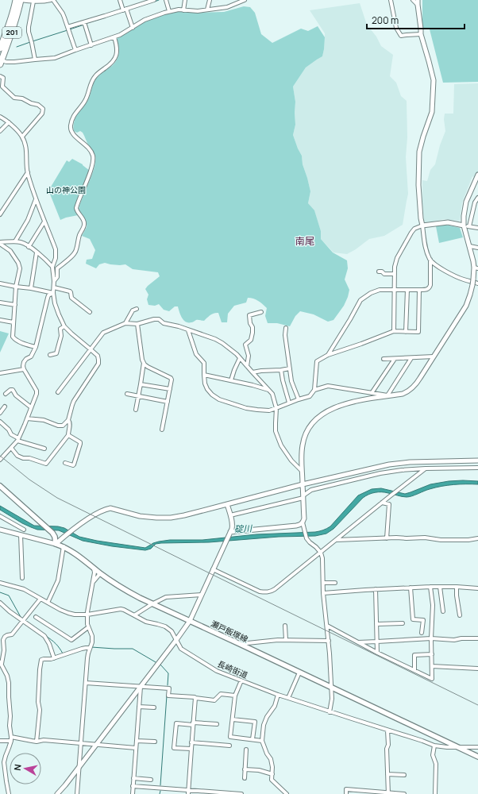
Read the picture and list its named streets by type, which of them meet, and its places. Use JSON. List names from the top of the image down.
{
  "streets": {
    "highway": ["201"],
    "main road": ["瀬戸飯塚線"],
    "street": ["長崎街道"]
  },
  "crossings": [
    ["瀬戸飯塚線", "長崎街道"]
  ],
  "districts": ["南尾"],
  "water": ["碇川"],
  "parks": ["山の神公園"],
  "scale_bar": "200 m",
  "north": "left"
}
